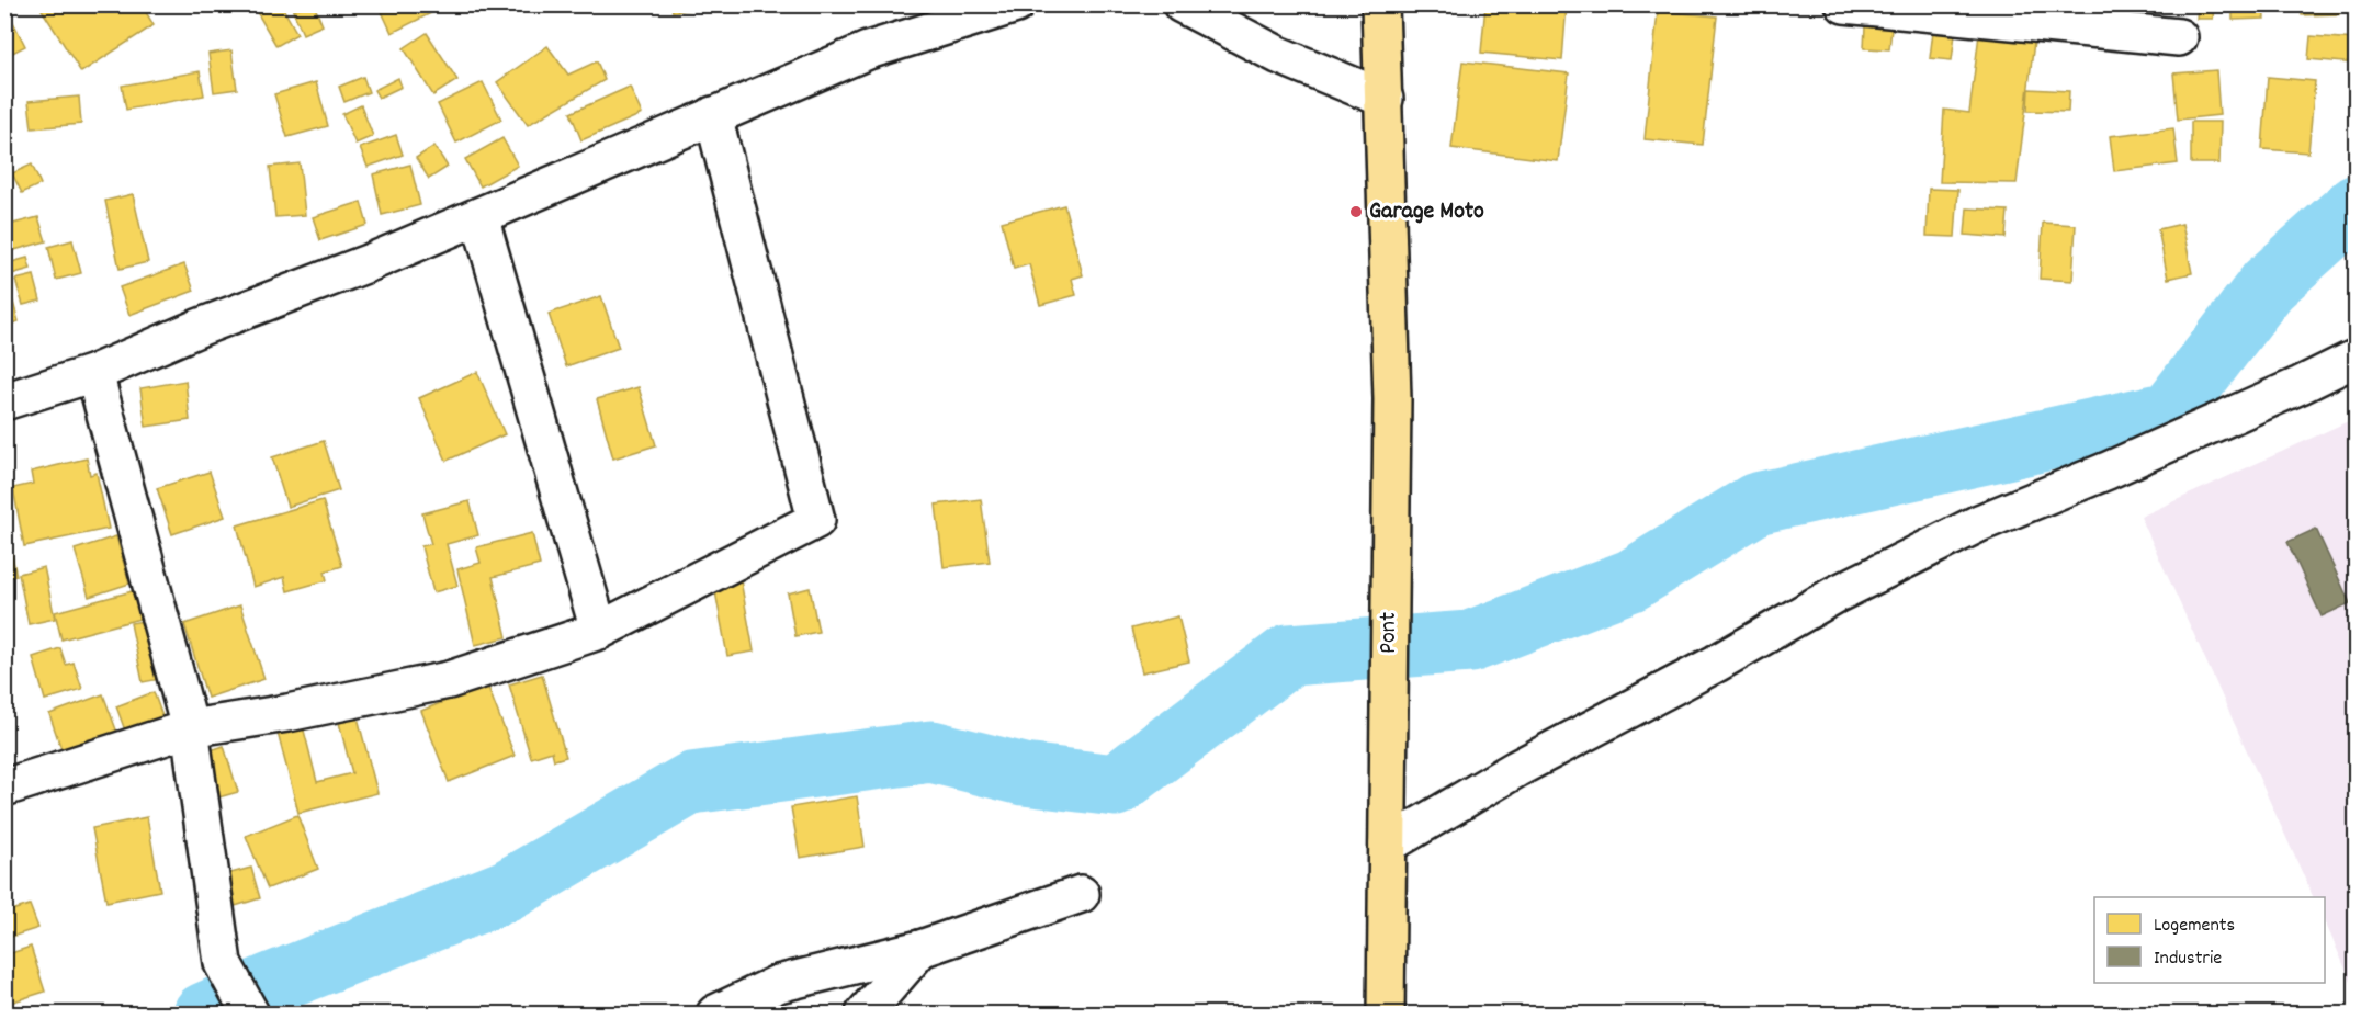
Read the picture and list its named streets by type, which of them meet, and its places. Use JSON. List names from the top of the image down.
{
  "streets": {
    "main road": ["Pont"]
  },
  "places": ["Garage Moto"],
  "legend": ["Logements", "Industrie"]
}
